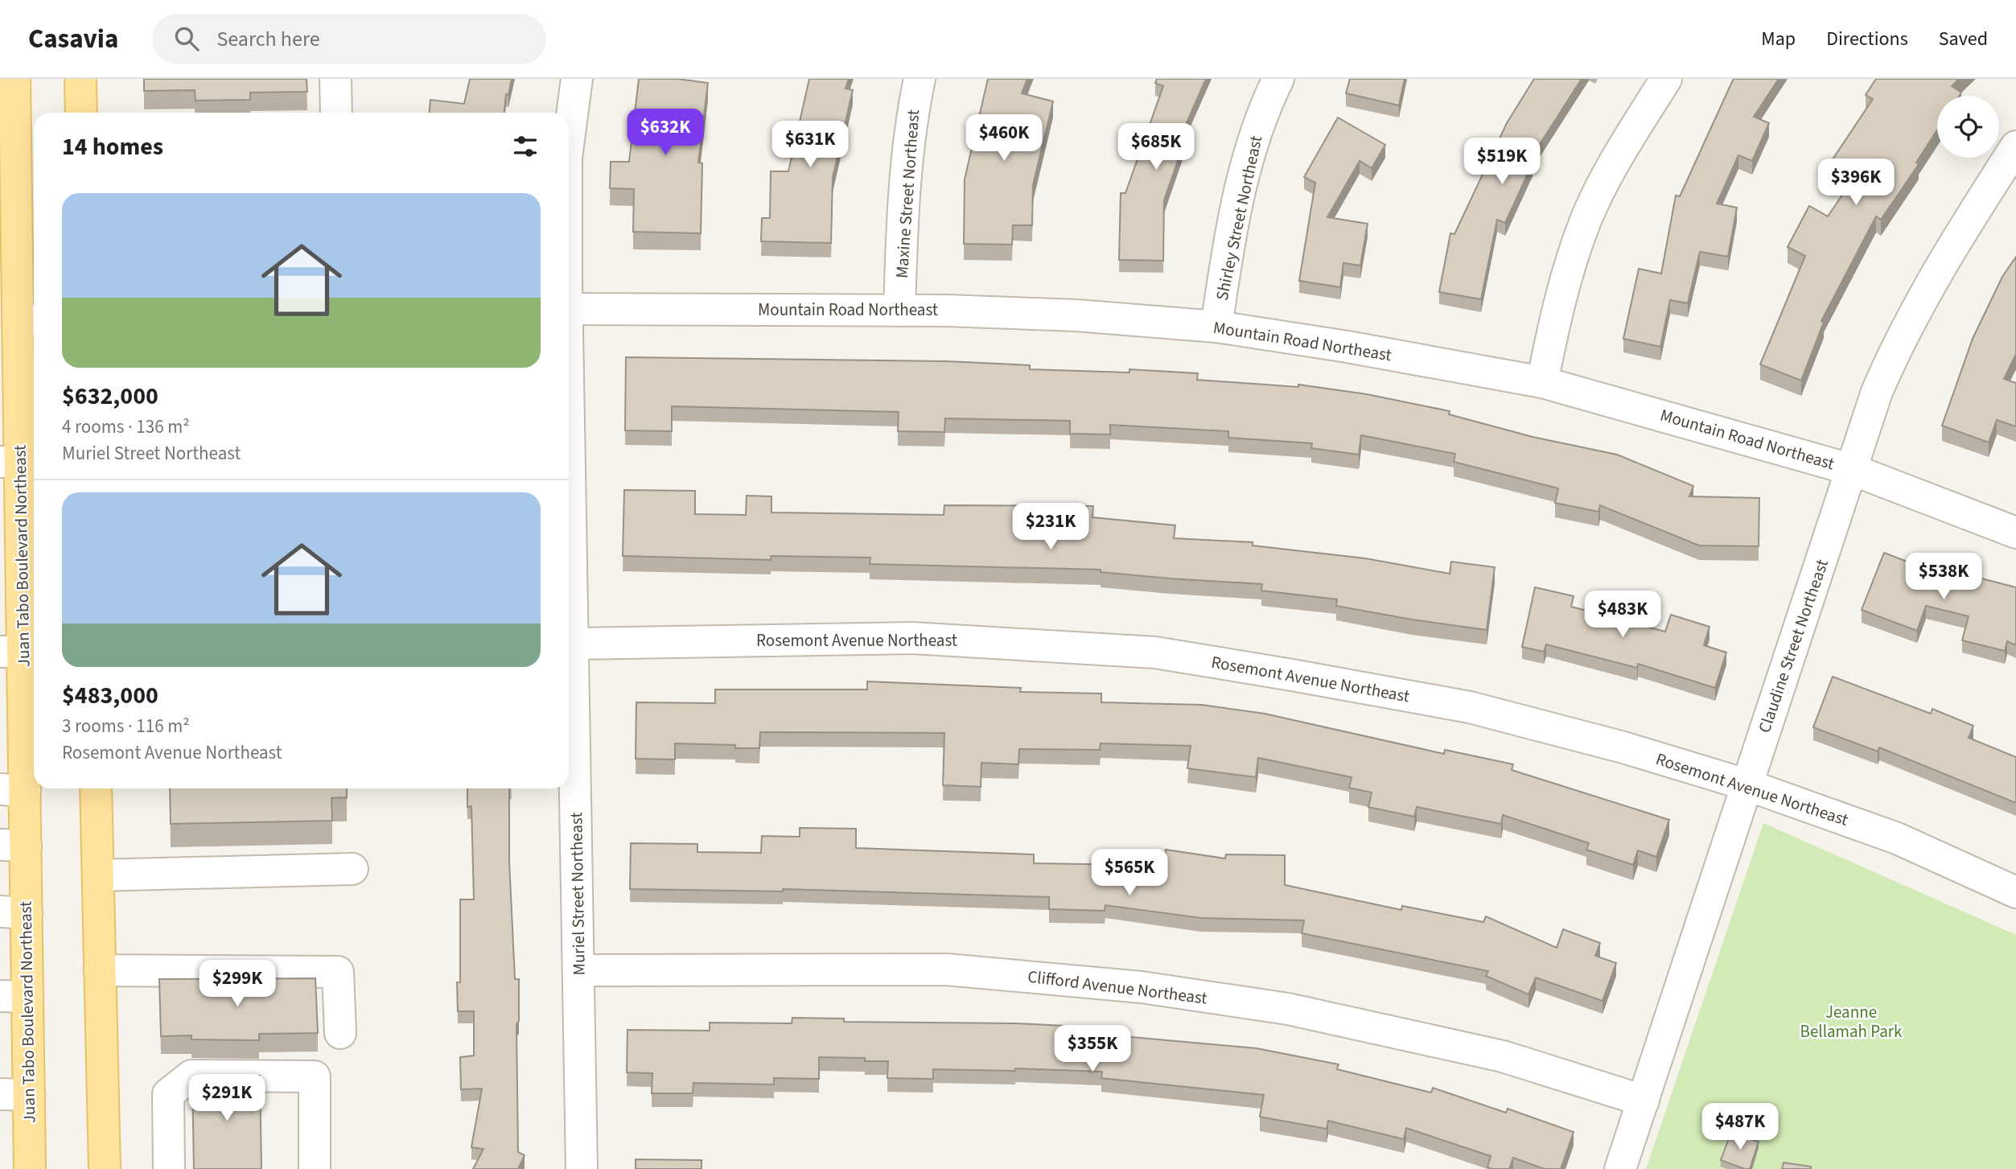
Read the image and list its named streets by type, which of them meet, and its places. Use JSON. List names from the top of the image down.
{
  "streets": {
    "main road": ["Juan Tabo Boulevard Northeast"],
    "street": [
      "Maxine Street Northeast",
      "Shirley Street Northeast",
      "Mountain Road Northeast",
      "Rosemont Avenue Northeast",
      "Claudine Street Northeast",
      "Muriel Street Northeast",
      "Clifford Avenue Northeast"
    ]
  },
  "crossings": [
    ["Maxine Street Northeast", "Mountain Road Northeast"],
    ["Shirley Street Northeast", "Mountain Road Northeast"],
    ["Mountain Road Northeast", "Claudine Street Northeast"],
    ["Rosemont Avenue Northeast", "Claudine Street Northeast"],
    ["Rosemont Avenue Northeast", "Muriel Street Northeast"],
    ["Claudine Street Northeast", "Clifford Avenue Northeast"],
    ["Muriel Street Northeast", "Clifford Avenue Northeast"]
  ],
  "parks": ["Jeanne Bellamah Park"],
  "page": {
    "header": "Casavia",
    "search": "Search here",
    "nav": ["Map", "Directions", "Saved"],
    "price": [
      "$632K",
      "$460K",
      "$631K",
      "$685K",
      "$519K",
      "$396K",
      "$231K",
      "$538K",
      "$483K",
      "$565K",
      "$299K",
      "$355K",
      "$291K",
      "$487K"
    ],
    "heading": "14 homes",
    "list": [
      {
        "name": "$632,000",
        "note": "4 rooms · 136 m² · Muriel Street Northeast"
      },
      {
        "name": "$483,000",
        "note": "3 rooms · 116 m² · Rosemont Avenue Northeast"
      }
    ]
  }
}
